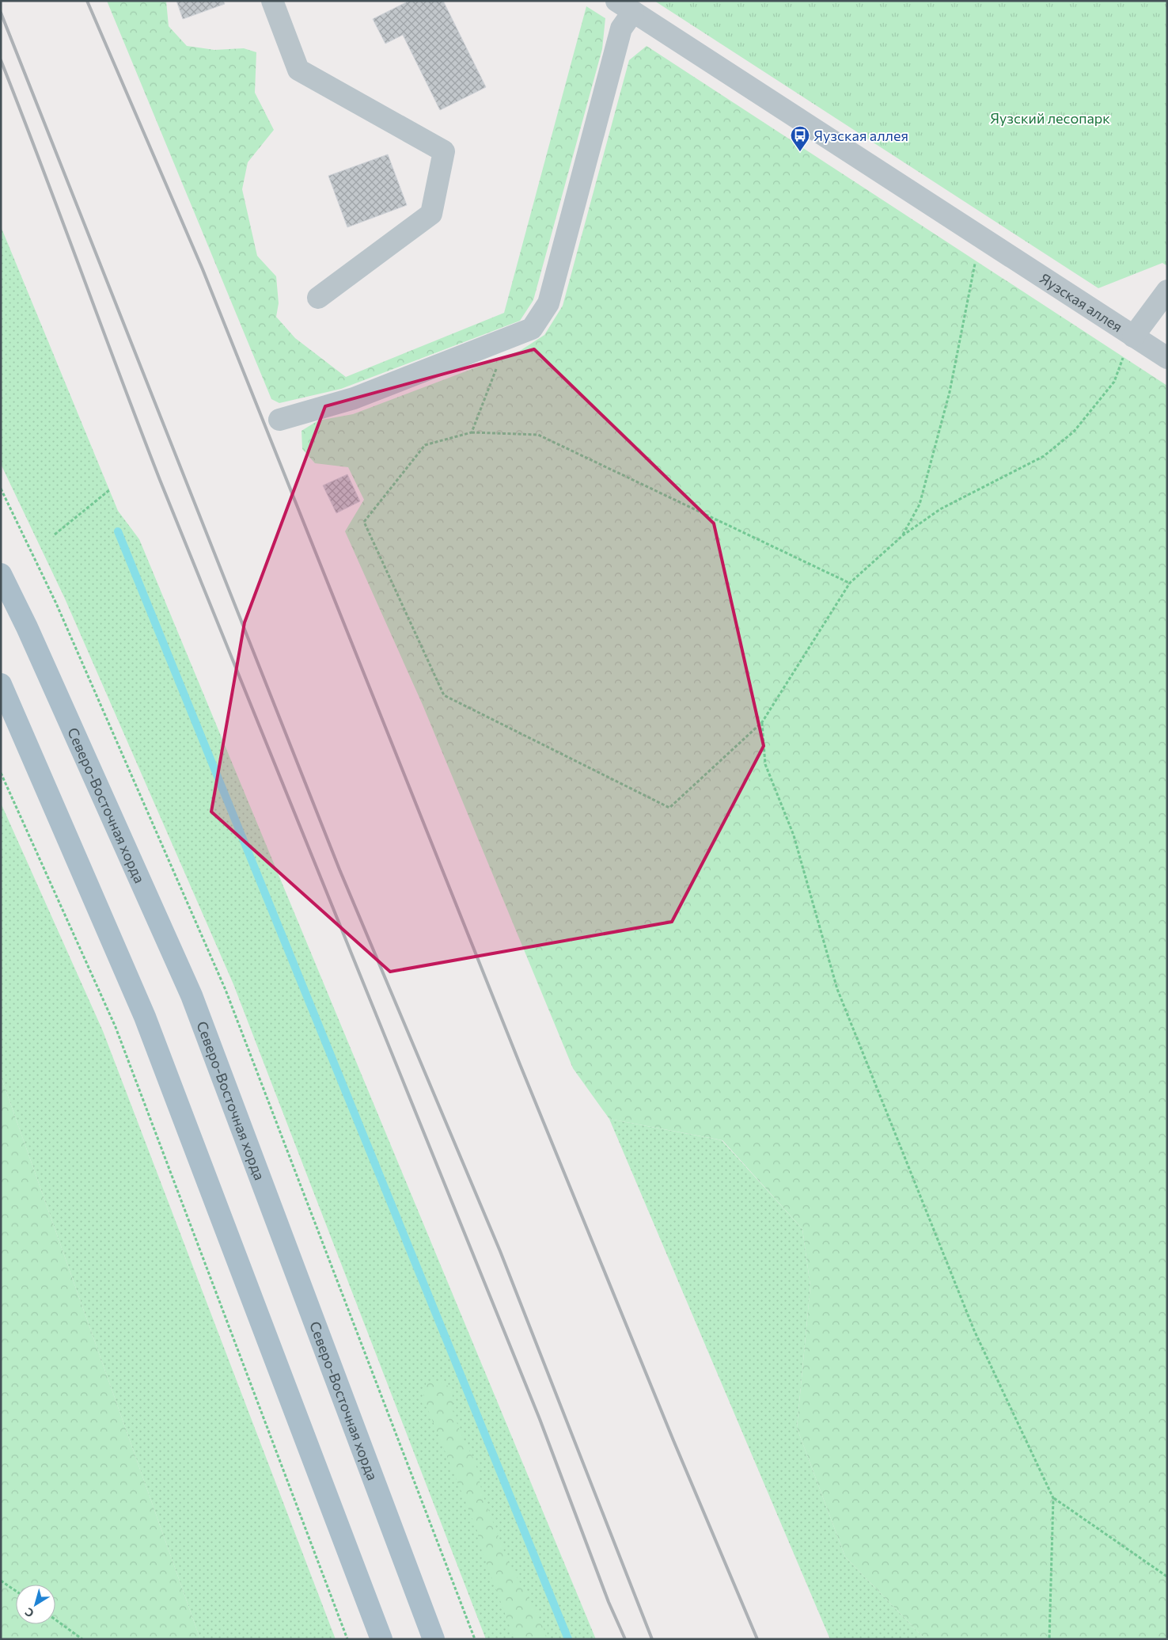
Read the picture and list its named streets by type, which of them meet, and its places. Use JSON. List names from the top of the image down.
{
  "streets": {
    "main road": ["Северо-Восточная хорда"],
    "street": ["Яузская аллея"]
  },
  "parks": ["Яузский лесопарк"],
  "places": {
    "bus stop": ["Яузская аллея"]
  },
  "north": "bottom left"
}
